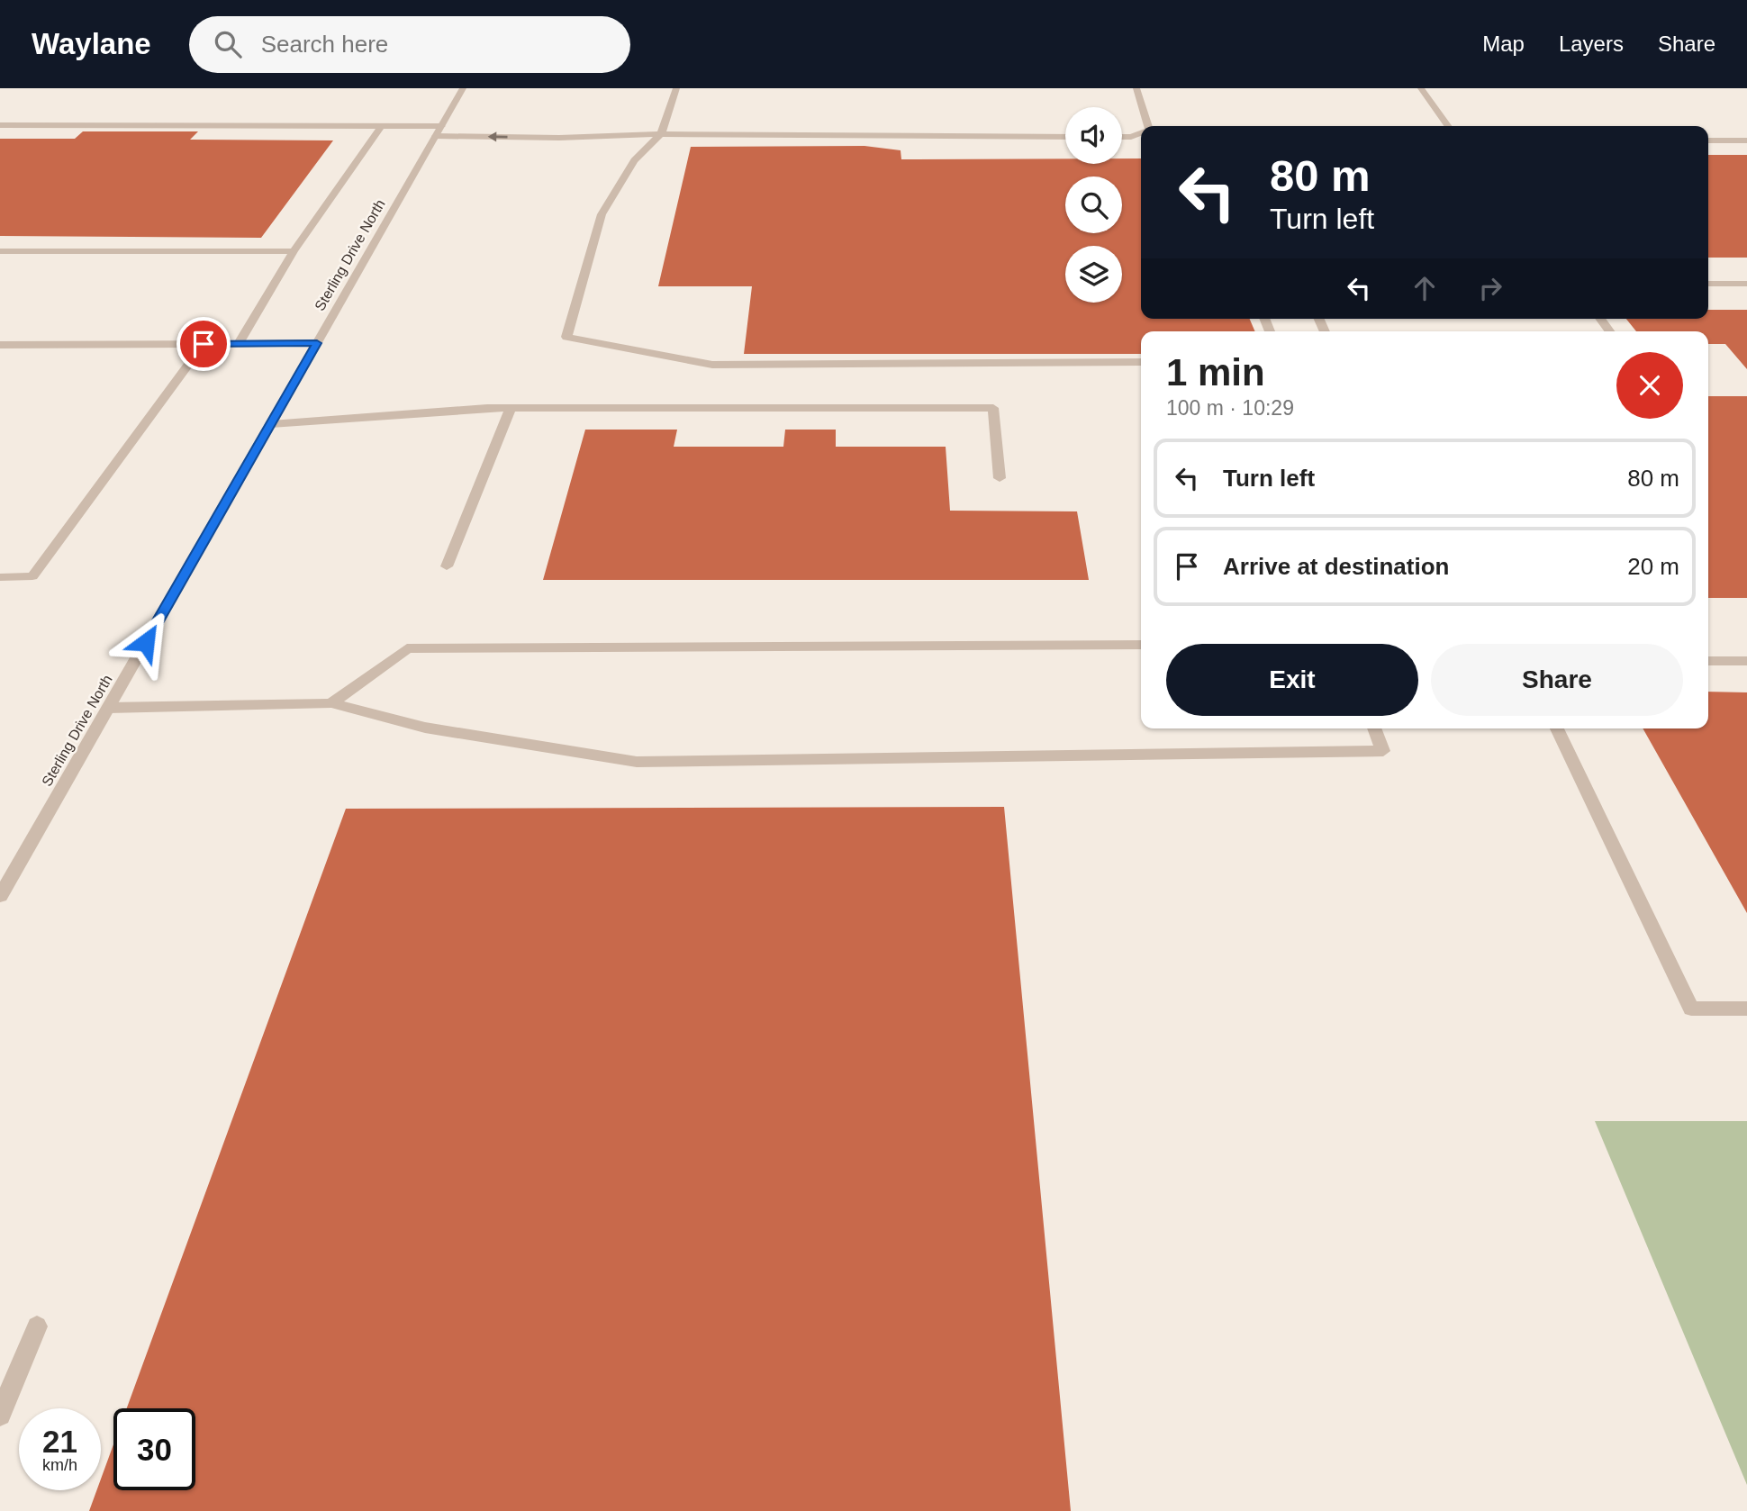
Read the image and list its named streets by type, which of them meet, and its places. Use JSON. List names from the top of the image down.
{
  "streets": {
    "street": ["Sterling Drive North"]
  },
  "page": {
    "header": "Waylane",
    "search": "Search here",
    "nav": ["Map", "Layers", "Share"],
    "turn": ["80 m", "Turn left"],
    "heading": ["1 min", "100 m · 10:29"],
    "list": [
      {
        "name": "Turn left",
        "value": "80 m"
      },
      {
        "name": "Arrive at destination",
        "value": "20 m"
      }
    ],
    "buttons": ["Exit", "Share"],
    "speed": "21 km/h",
    "limit": "30"
  }
}
